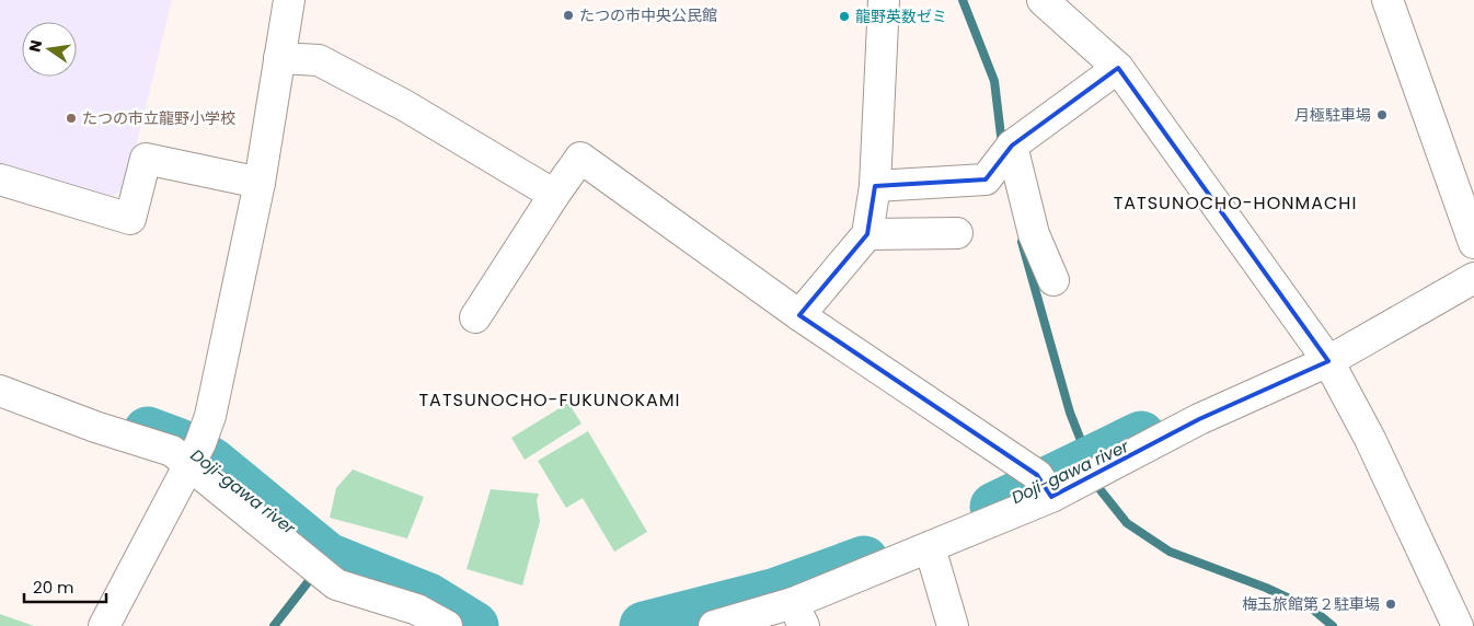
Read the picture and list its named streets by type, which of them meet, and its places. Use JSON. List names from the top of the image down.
{
  "districts": ["TATSUNOCHO-HONMACHI", "TATSUNOCHO-FUKUNOKAMI"],
  "water": ["Doji-gawa river"],
  "places": [
    "たつの市中央公民館",
    "龍野英数ゼミ",
    "月極駐車場",
    "たつの市立龍野小学校",
    "梅玉旅館第２駐車場"
  ],
  "scale_bar": "20 m",
  "north": "left"
}
